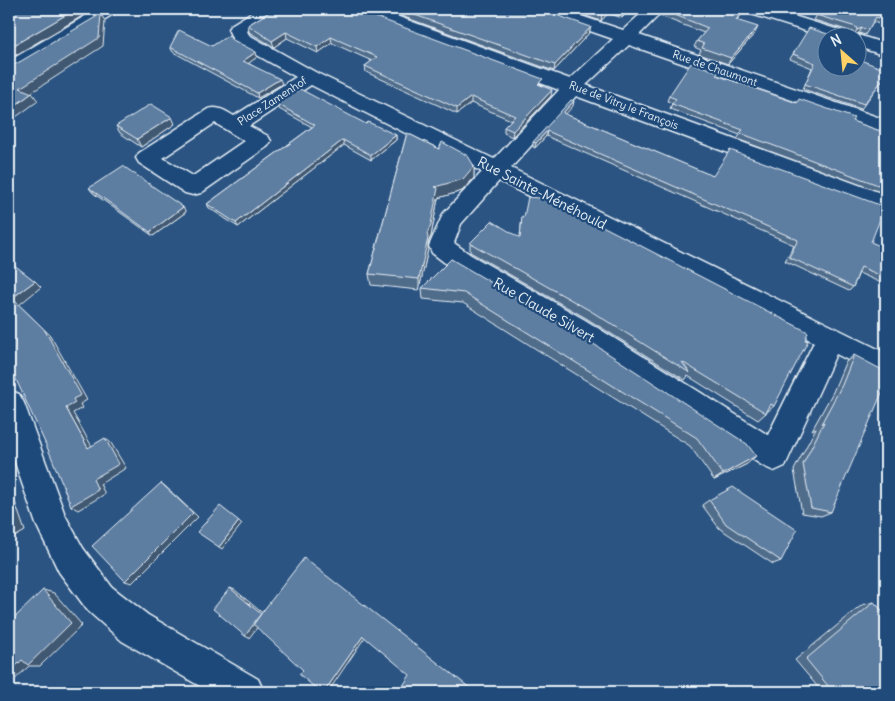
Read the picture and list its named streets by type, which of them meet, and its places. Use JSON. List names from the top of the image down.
{
  "streets": {
    "street": [
      "Rue de Chaumont",
      "Place Zamenhof",
      "Rue de Vitry le François",
      "Rue Sainte-Ménéhould",
      "Rue Claude Silvert"
    ]
  },
  "crossings": [
    ["Rue de Chaumont", "Rue Claude Silvert"],
    ["Place Zamenhof", "Rue Sainte-Ménéhould"],
    ["Rue de Vitry le François", "Rue Claude Silvert"],
    ["Rue Sainte-Ménéhould", "Rue Claude Silvert"]
  ],
  "north": "top left"
}
